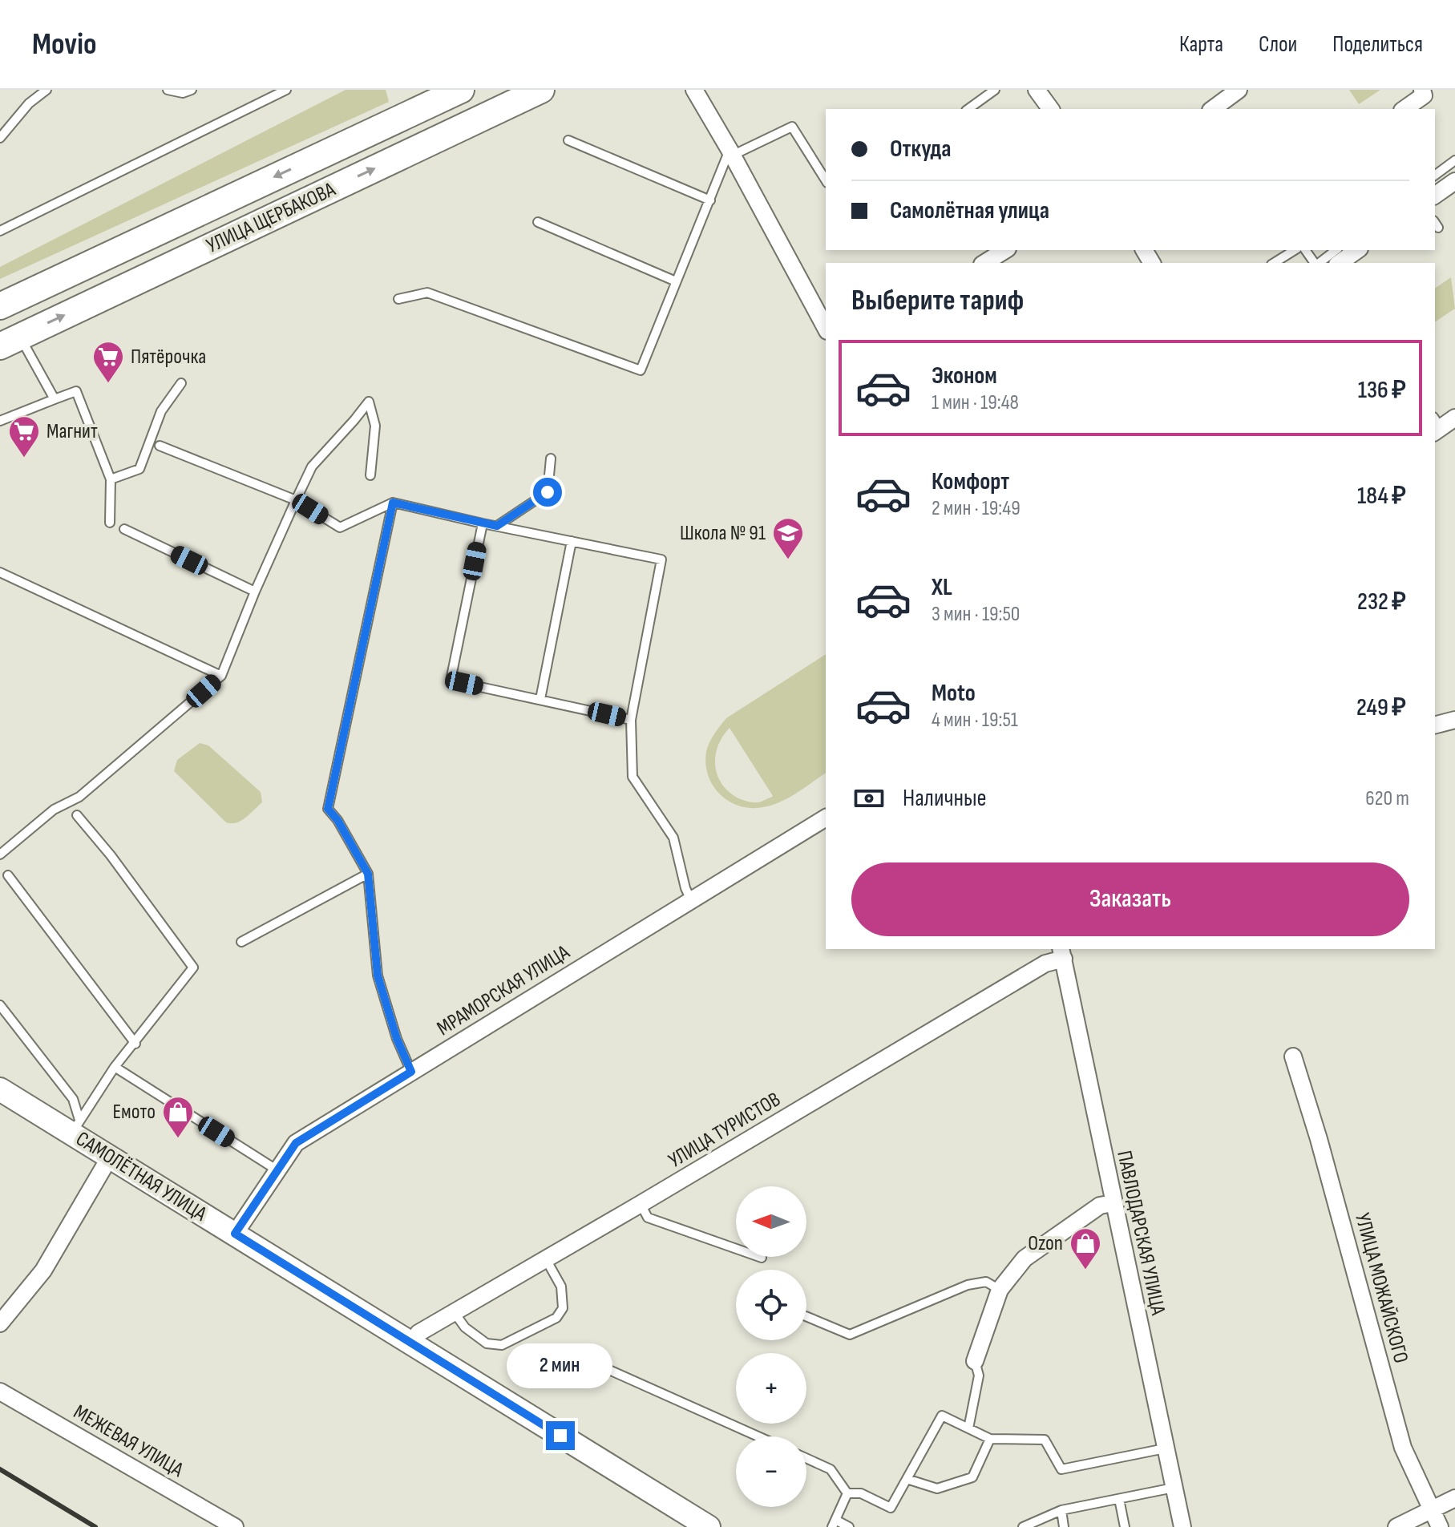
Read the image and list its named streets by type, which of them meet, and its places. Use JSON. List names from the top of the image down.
{
  "streets": {
    "main road": ["УЛИЦА ЩЕРБАКОВА", "САМОЛЁТНАЯ УЛИЦА"],
    "street": [
      "МРАМОРСКАЯ УЛИЦА",
      "УЛИЦА ТУРИСТОВ",
      "ПАВЛОДАРСКАЯ УЛИЦА",
      "УЛИЦА МОЖАЙСКОГО",
      "МЕЖЕВАЯ УЛИЦА"
    ]
  },
  "crossings": [
    ["МРАМОРСКАЯ УЛИЦА", "САМОЛЁТНАЯ УЛИЦА"],
    ["УЛИЦА ТУРИСТОВ", "САМОЛЁТНАЯ УЛИЦА"],
    ["УЛИЦА ТУРИСТОВ", "ПАВЛОДАРСКАЯ УЛИЦА"]
  ],
  "places": {
    "supermarket": ["Пятёрочка", "Магнит"],
    "school or university": ["Школа № 91"],
    "shop": ["Емото", "Ozon"]
  },
  "north": "left",
  "page": {
    "header": "Movio",
    "nav": ["Карта", "Слои", "Поделиться"],
    "banner": ["Откуда", "Самолётная улица"],
    "heading": "Выберите тариф",
    "list": [
      {
        "name": "Эконом",
        "note": "1 мин · 19:48",
        "value": "136 ₽"
      },
      {
        "name": "Комфорт",
        "note": "2 мин · 19:49",
        "value": "184 ₽"
      },
      {
        "name": "XL",
        "note": "3 мин · 19:50",
        "value": "232 ₽"
      },
      {
        "name": "Moto",
        "note": "4 мин · 19:51",
        "value": "249 ₽"
      }
    ],
    "pay": ["Наличные", "620 m"],
    "buttons": "Заказать",
    "map_buttons": ["+", "−"],
    "bubble": "2 мин"
  }
}
